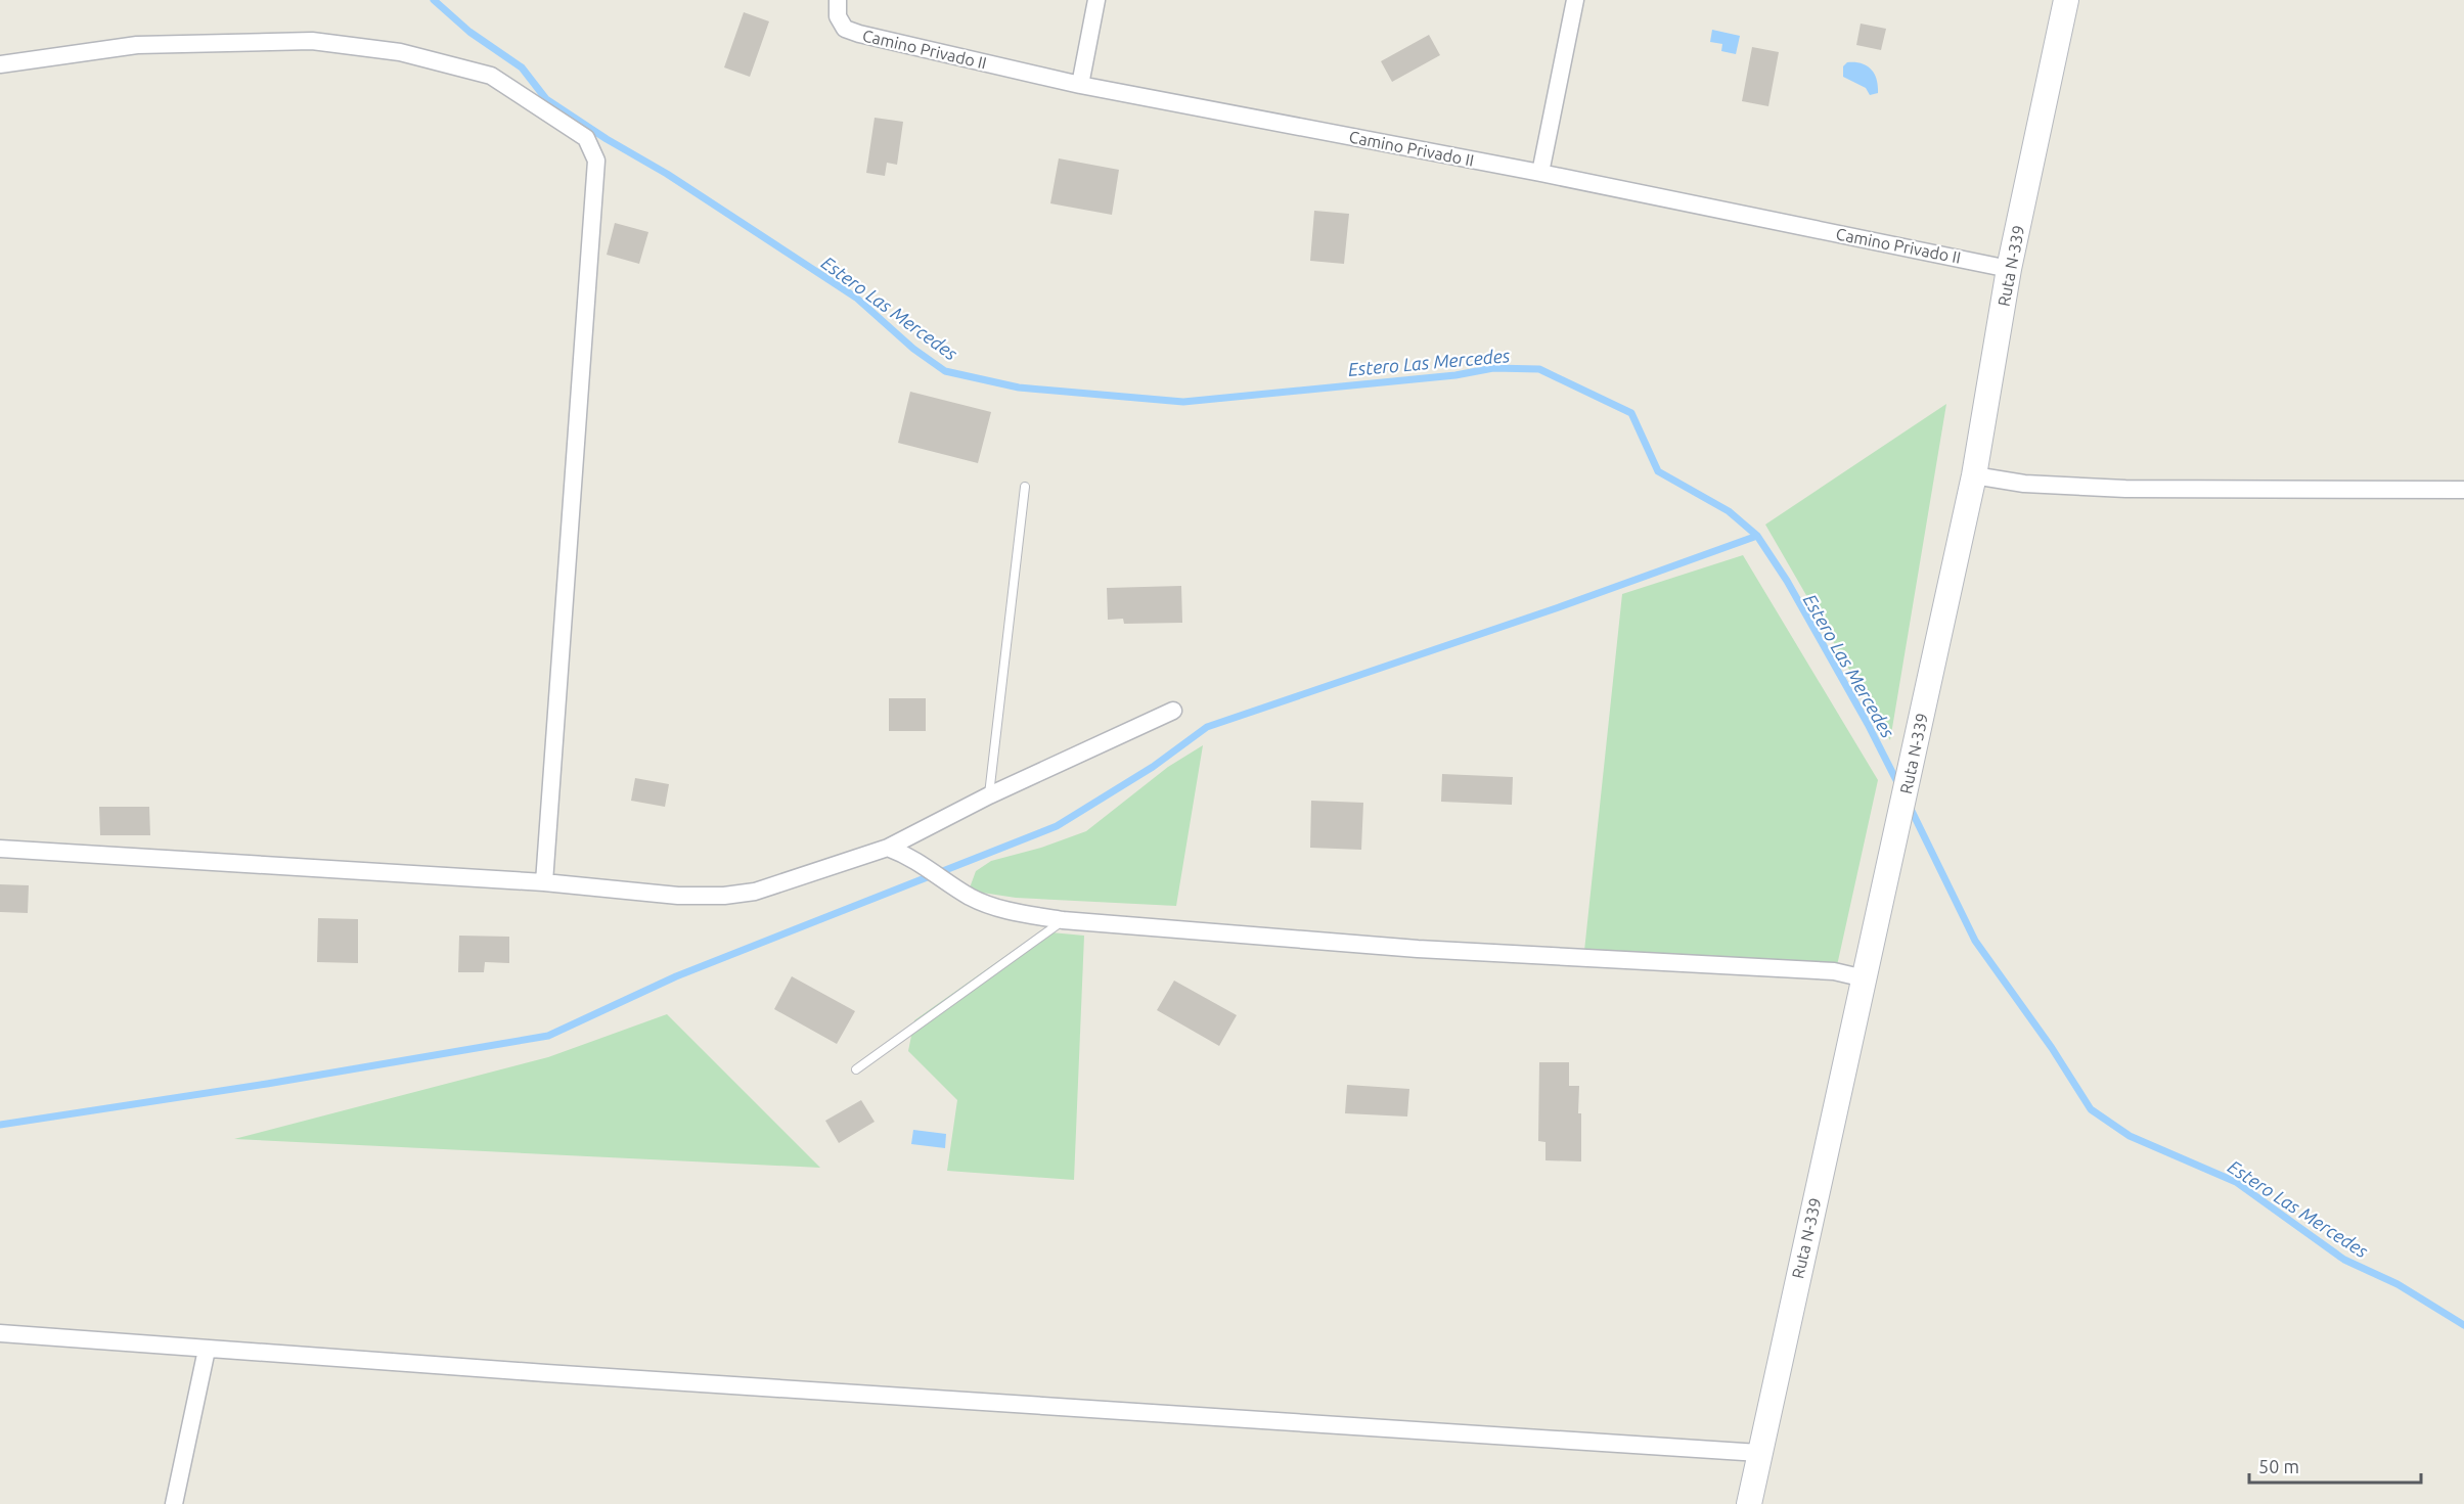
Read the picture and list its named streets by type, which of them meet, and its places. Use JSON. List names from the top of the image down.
{
  "streets": {
    "street": ["Camino Privado II", "Ruta N-339"]
  },
  "crossings": [
    ["Camino Privado II", "Ruta N-339"]
  ],
  "water": ["Estero Las Mercedes"],
  "scale_bar": "50 m"
}
